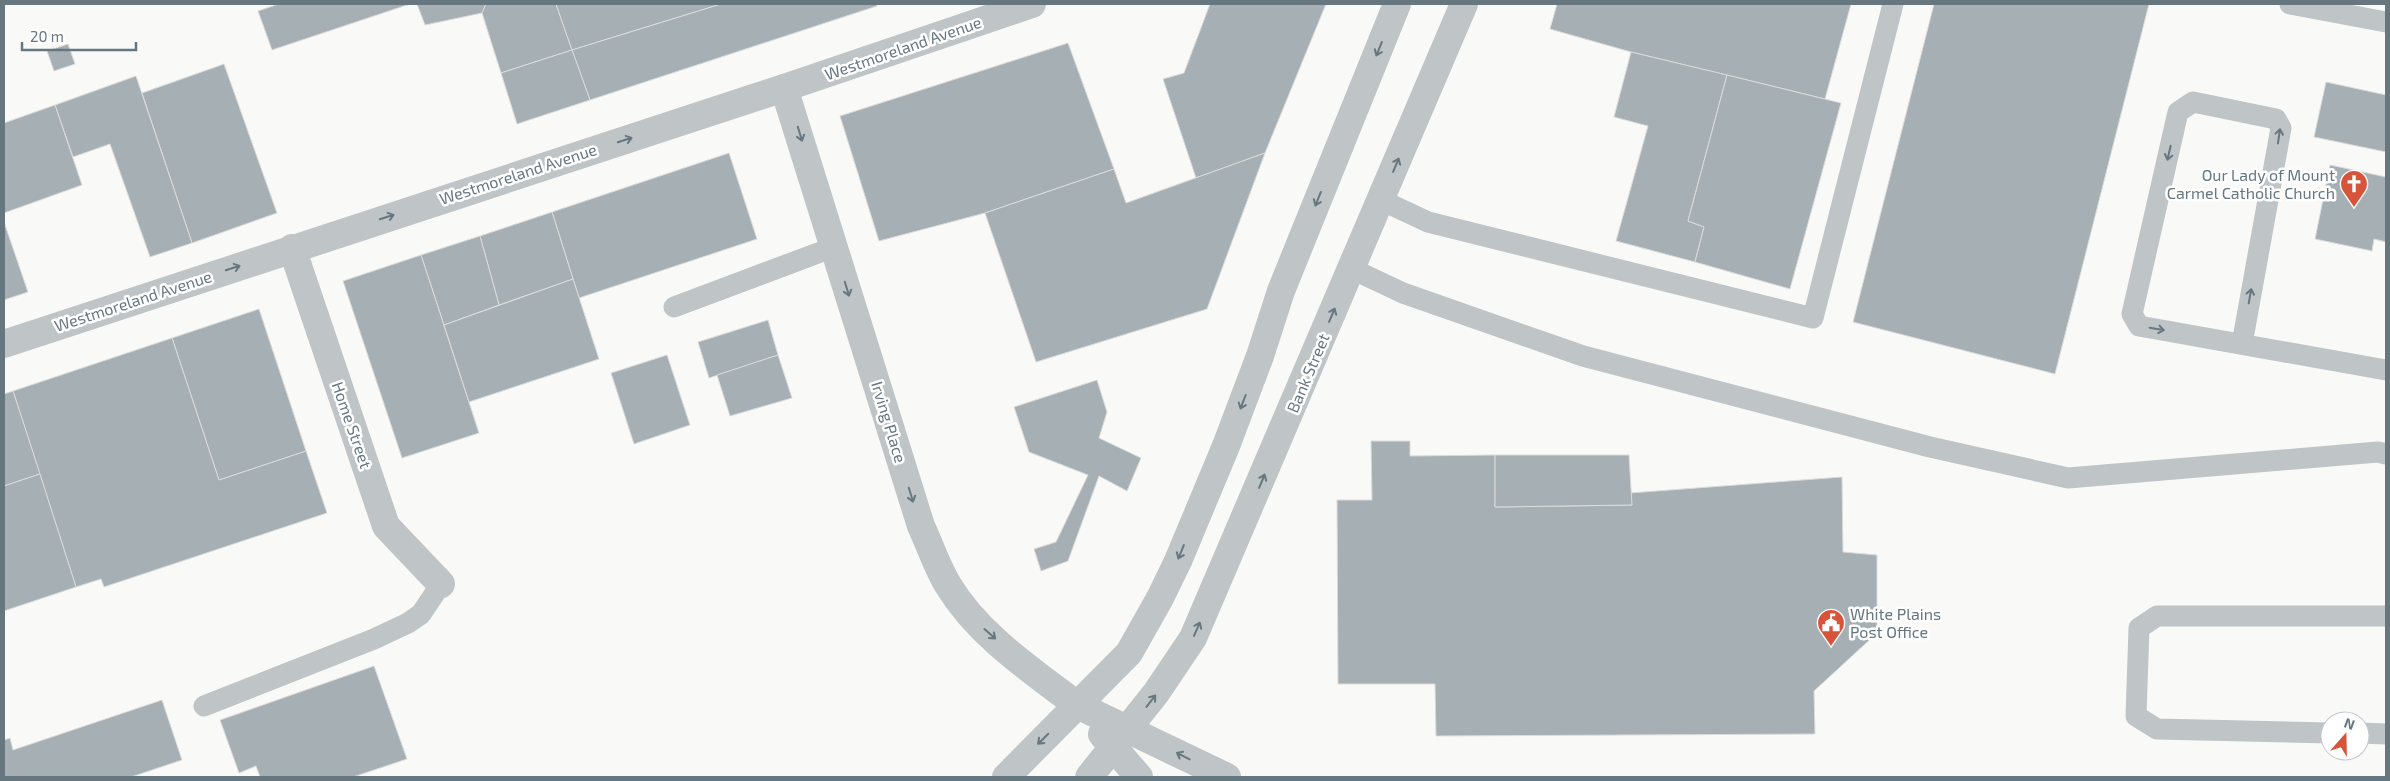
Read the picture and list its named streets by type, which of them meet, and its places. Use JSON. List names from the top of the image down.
{
  "streets": {
    "street": [
      "Westmoreland Avenue",
      "Bank Street",
      "Irving Place",
      "Home Street"
    ]
  },
  "crossings": [
    ["Westmoreland Avenue", "Irving Place"],
    ["Westmoreland Avenue", "Home Street"],
    ["Bank Street", "Irving Place"]
  ],
  "one_way": ["Westmoreland Avenue"],
  "places": {
    "church": ["Our Lady of Mount Carmel Catholic Church"],
    "public building": ["White Plains Post Office"]
  },
  "scale_bar": "20 m",
  "north": "top"
}
